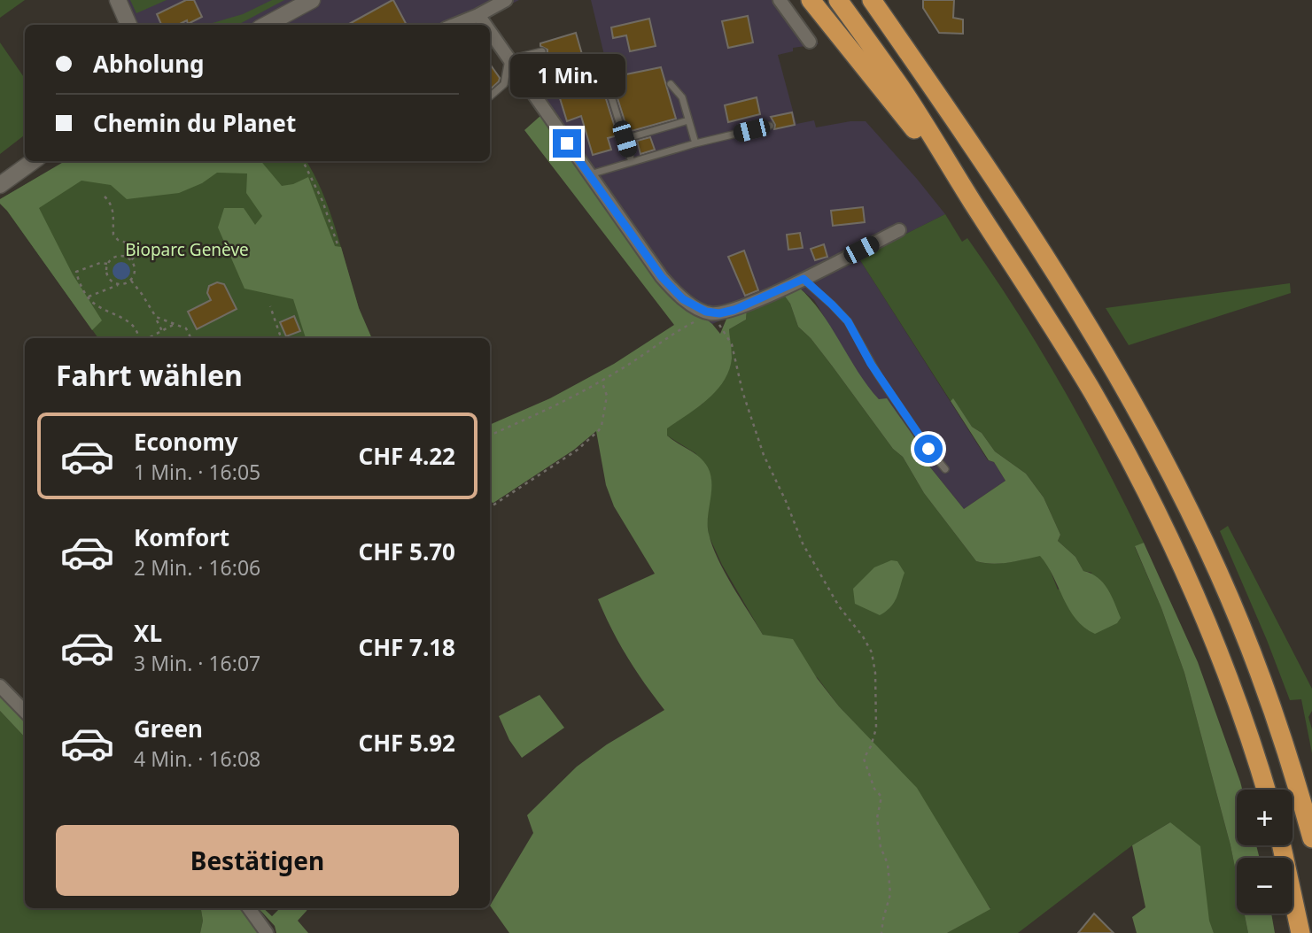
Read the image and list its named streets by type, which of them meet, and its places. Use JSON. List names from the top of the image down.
{
  "parks": ["Bioparc Genève"],
  "page": {
    "banner": ["Abholung", "Chemin du Planet"],
    "bubble": "1 Min.",
    "heading": "Fahrt wählen",
    "list": [
      {
        "name": "Economy",
        "note": "1 Min. · 16:05",
        "value": "CHF 4.22"
      },
      {
        "name": "Komfort",
        "note": "2 Min. · 16:06",
        "value": "CHF 5.70"
      },
      {
        "name": "XL",
        "note": "3 Min. · 16:07",
        "value": "CHF 7.18"
      },
      {
        "name": "Green",
        "note": "4 Min. · 16:08",
        "value": "CHF 5.92"
      }
    ],
    "map_buttons": ["+", "−"],
    "buttons": "Bestätigen"
  }
}
